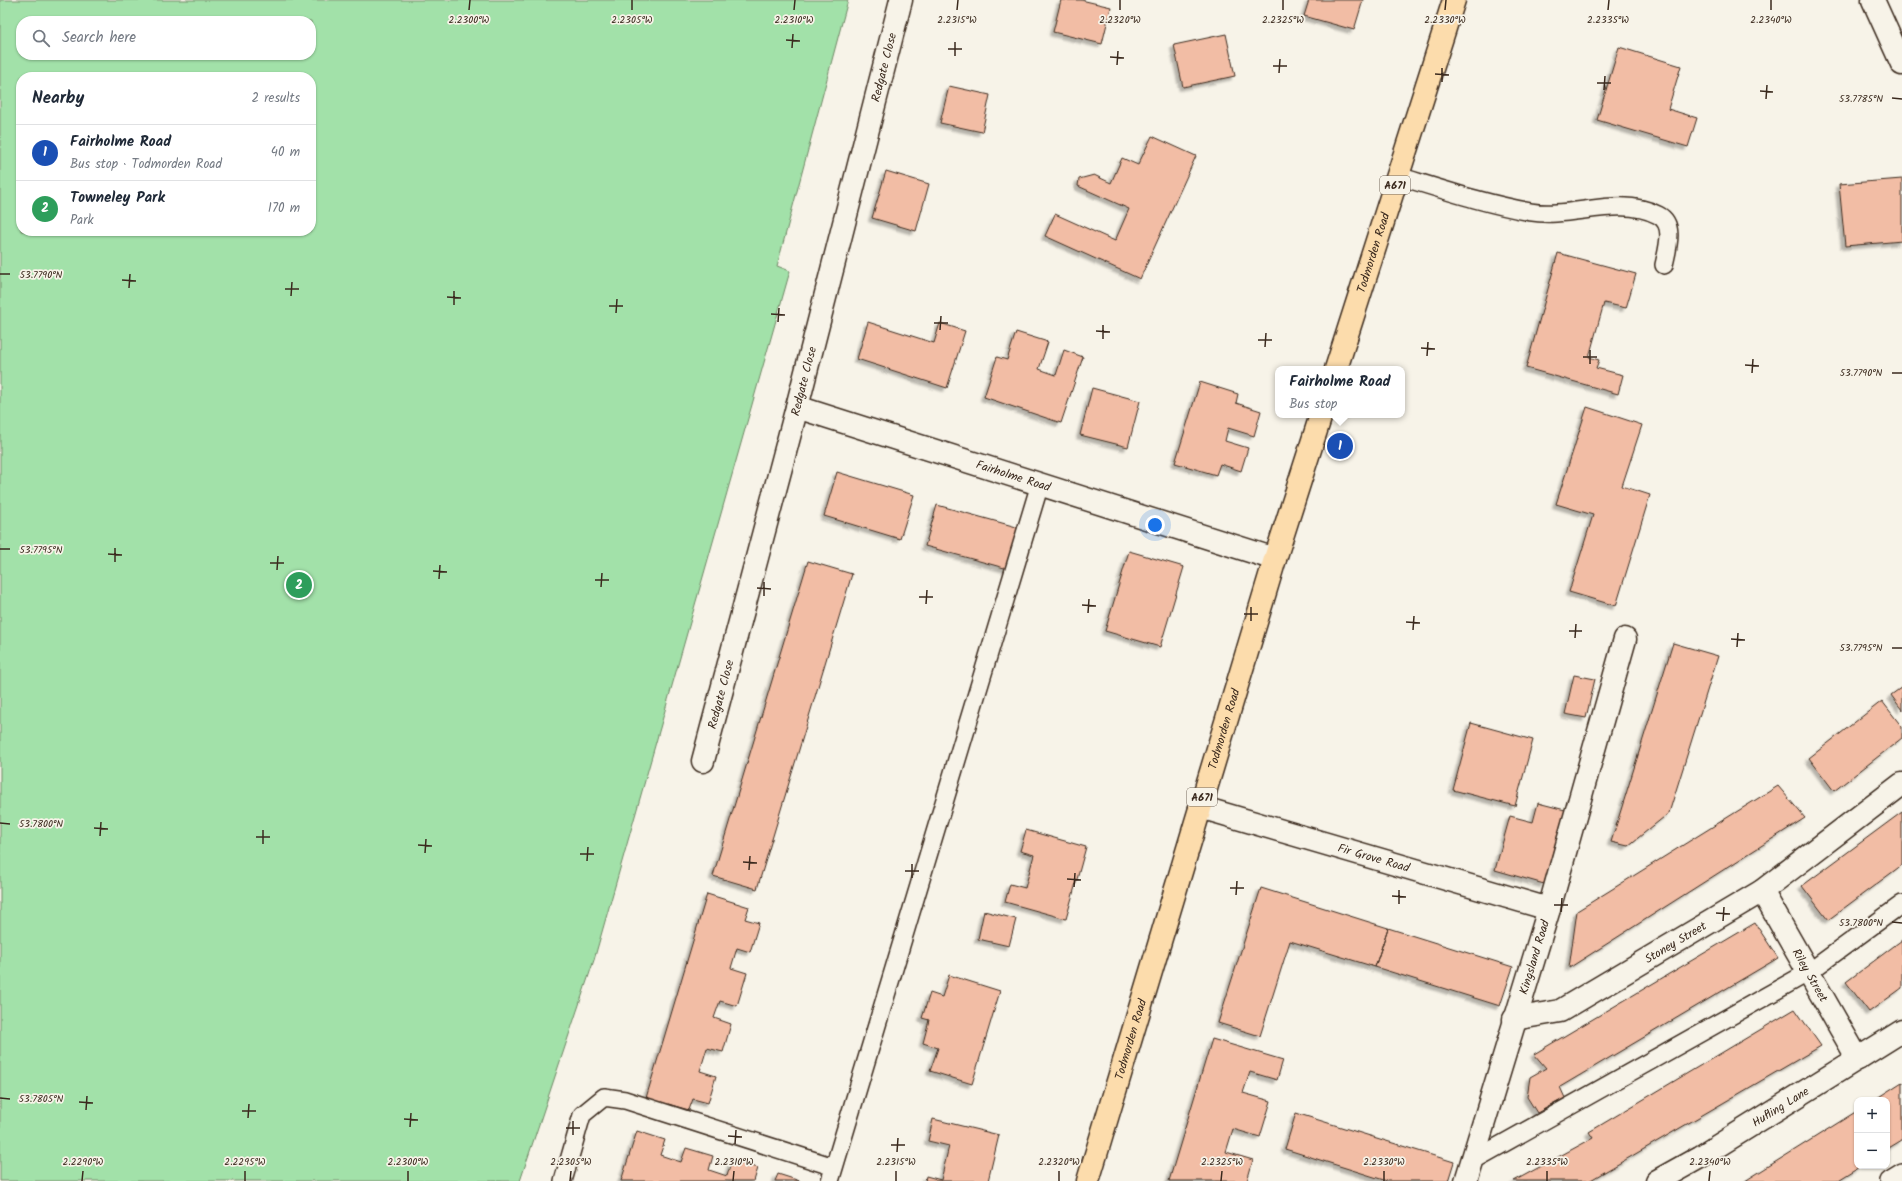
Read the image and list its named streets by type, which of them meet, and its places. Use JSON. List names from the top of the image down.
{
  "streets": {
    "highway": ["A671", "Todmorden Road"],
    "street": [
      "Redgate Close",
      "Fairholme Road",
      "Fir Grove Road",
      "Stoney Street",
      "Kingsland Road",
      "Riley Street",
      "Hufling Lane"
    ]
  },
  "crossings": [
    ["Redgate Close", "Fairholme Road"],
    ["Todmorden Road", "Fairholme Road"],
    ["Todmorden Road", "Fir Grove Road"],
    ["Fir Grove Road", "Kingsland Road"],
    ["Stoney Street", "Kingsland Road"],
    ["Stoney Street", "Riley Street"],
    ["Riley Street", "Hufling Lane"]
  ],
  "page": {
    "search": "Search here",
    "heading": ["Nearby", "2 results"],
    "list": [
      {
        "mark": "1",
        "name": "Fairholme Road",
        "note": "Bus stop · Todmorden Road",
        "value": "40 m"
      },
      {
        "mark": "2",
        "name": "Towneley Park",
        "note": "Park",
        "value": "170 m"
      }
    ],
    "popup": ["Fairholme Road", "Bus stop"],
    "pins": ["1", "2"],
    "map_buttons": ["+", "−"]
  },
  "coordinates": [
    "2.2300°W",
    "2.2305°W",
    "2.2310°W",
    "2.2315°W",
    "2.2320°W",
    "2.2325°W",
    "2.2330°W",
    "2.2335°W",
    "2.2340°W",
    "53.7785°N",
    "53.7790°N",
    "53.7795°N",
    "53.7800°N",
    "53.7805°N",
    "2.2290°W",
    "2.2295°W"
  ]
}
